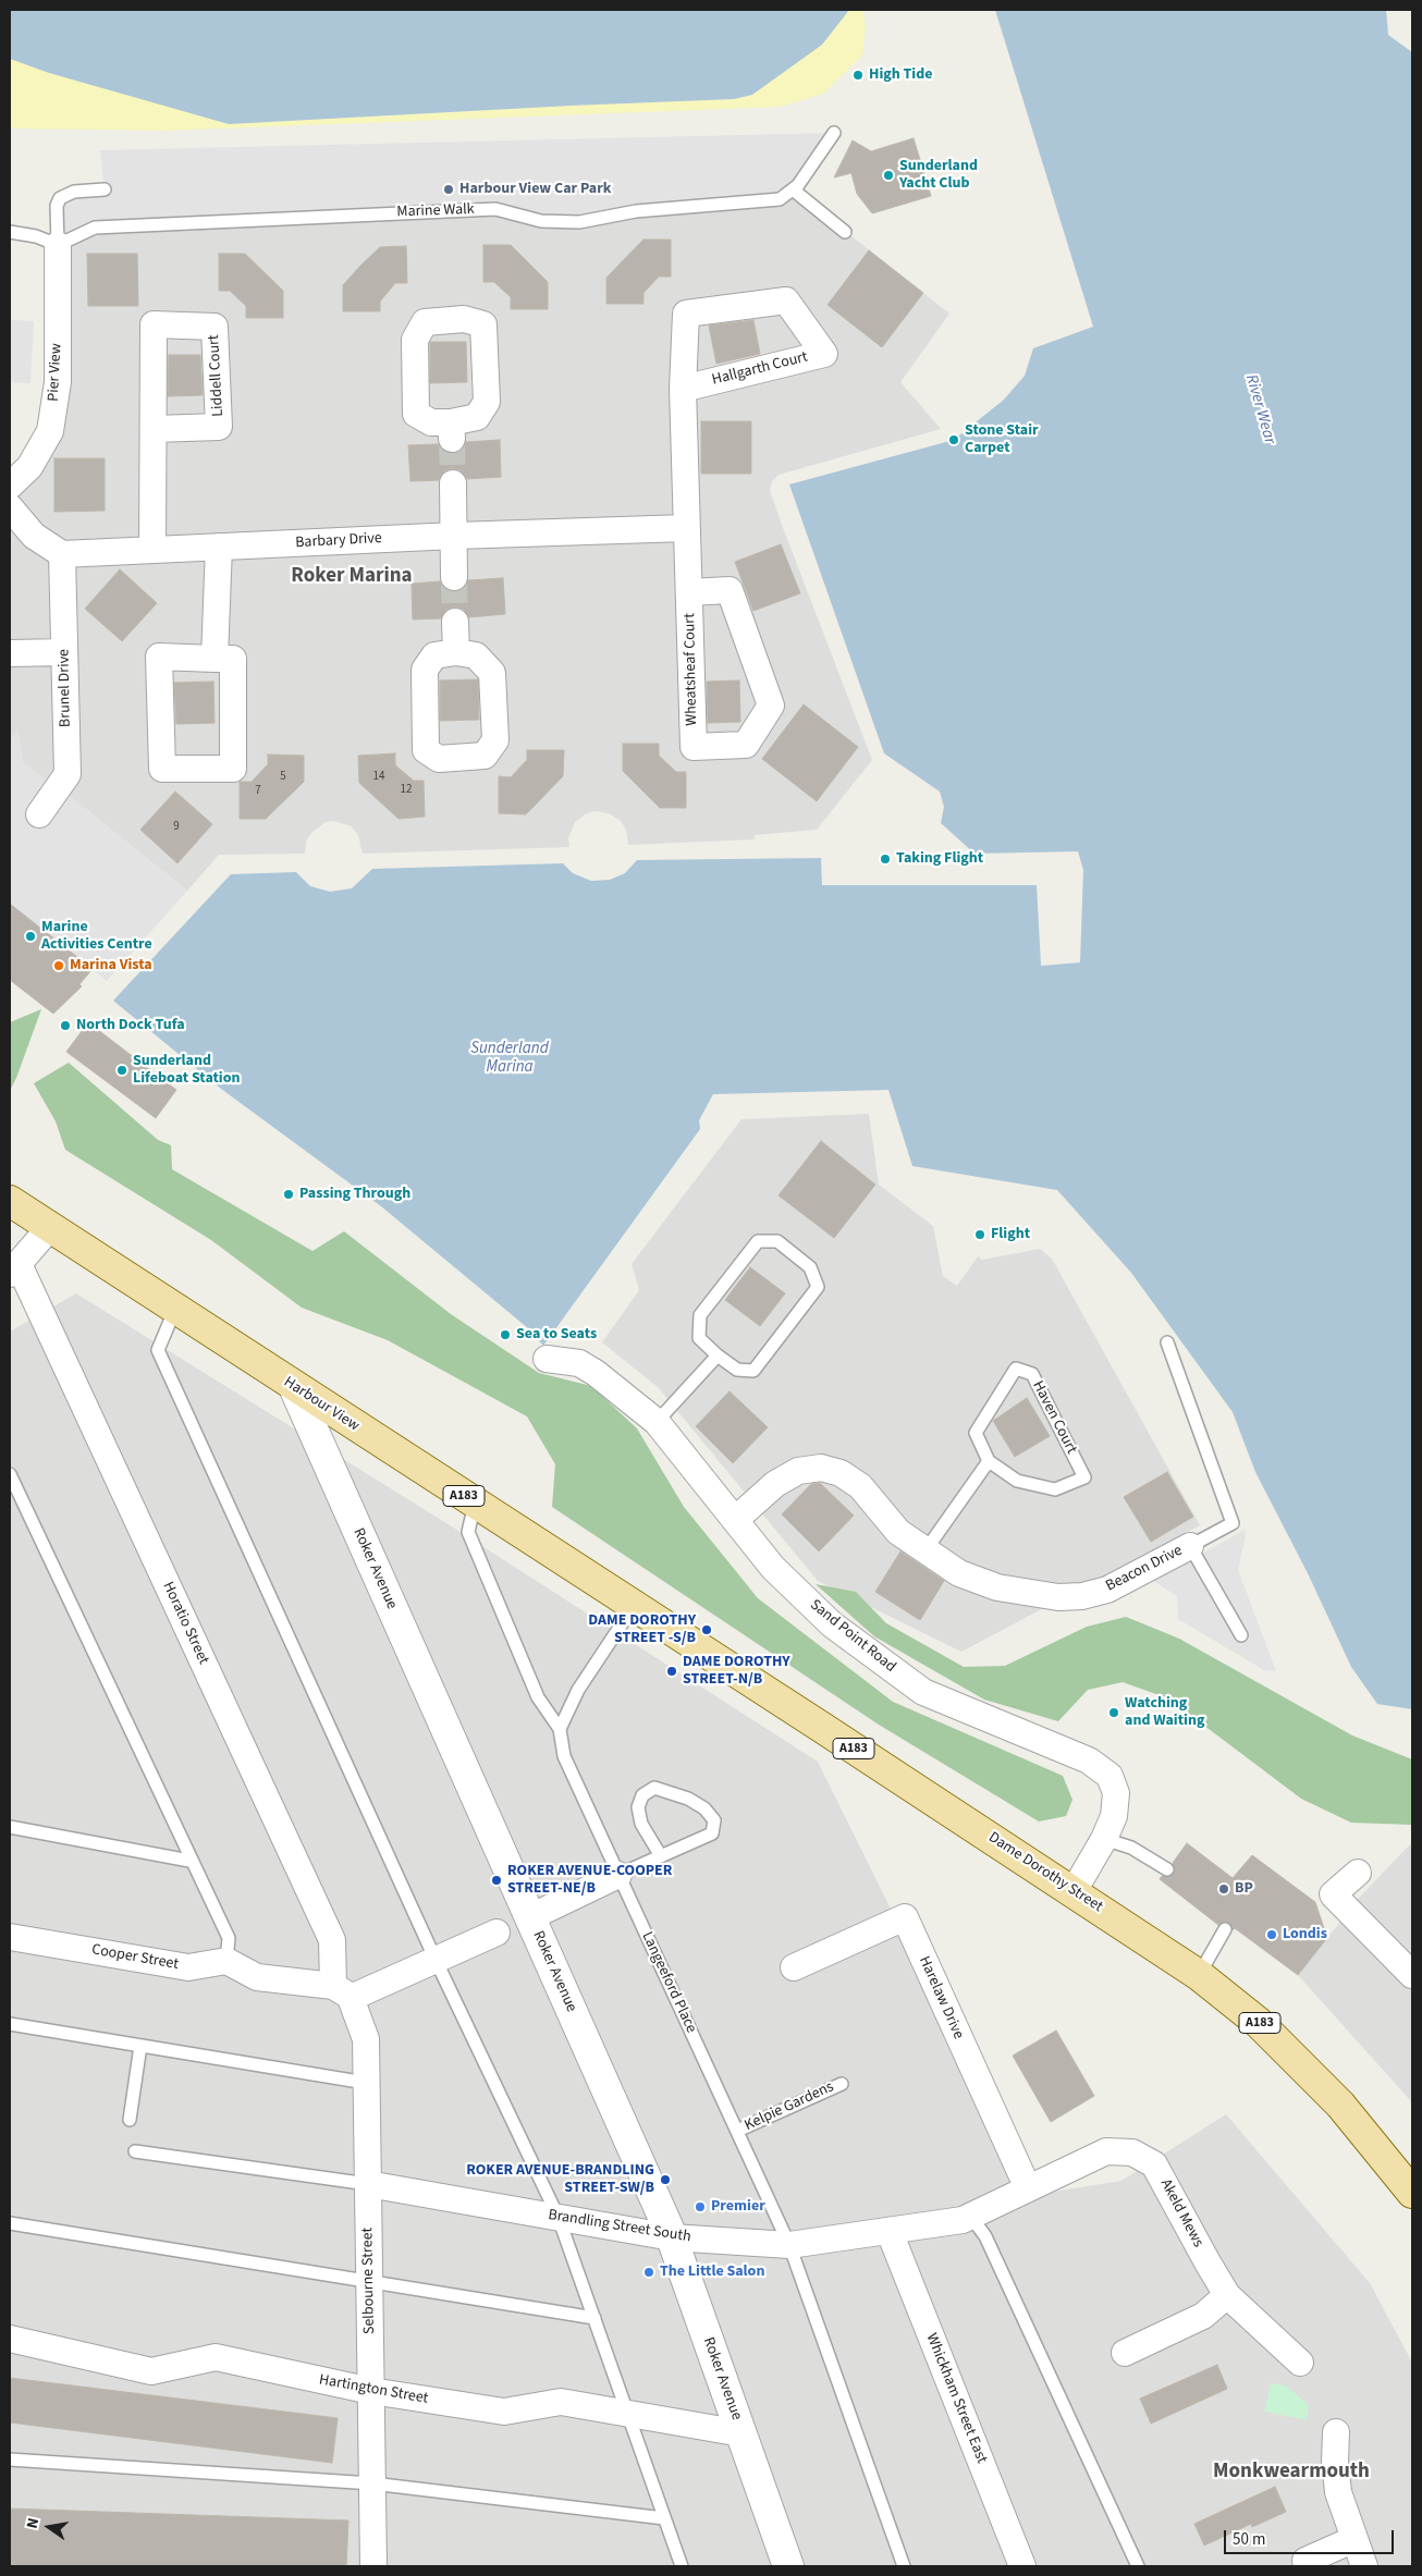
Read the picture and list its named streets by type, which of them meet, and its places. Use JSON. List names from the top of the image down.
{
  "streets": {
    "main road": ["Harbour View", "A183", "Dame Dorothy Street"],
    "street": [
      "Hallgarth Court",
      "Pier View",
      "Liddell Court",
      "Barbary Drive",
      "Wheatsheaf Court",
      "Brunel Drive",
      "Roker Avenue",
      "Beacon Drive",
      "Horatio Street",
      "Sand Point Road",
      "Cooper Street",
      "Harelaw Drive",
      "Akeld Mews",
      "Brandling Street South",
      "Selbourne Street",
      "Hartington Street",
      "Whickham Street East"
    ],
    "lane": [
      "Marine Walk",
      "Haven Court",
      "Langeeford Place",
      "Kelpie Gardens"
    ]
  },
  "crossings": [
    ["Marine Walk", "Pier View"],
    ["Hallgarth Court", "Barbary Drive"],
    ["Hallgarth Court", "Wheatsheaf Court"],
    ["Liddell Court", "Barbary Drive"],
    ["Barbary Drive", "Wheatsheaf Court"],
    ["Barbary Drive", "Brunel Drive"],
    ["Harbour View", "Roker Avenue"],
    ["Harbour View", "Dame Dorothy Street"],
    ["Roker Avenue", "Brandling Street South"],
    ["Roker Avenue", "Hartington Street"],
    ["Beacon Drive", "Sand Point Road"],
    ["Horatio Street", "Selbourne Street"],
    ["Sand Point Road", "Dame Dorothy Street"],
    ["Langeeford Place", "Kelpie Gardens"],
    ["Langeeford Place", "Brandling Street South"],
    ["Harelaw Drive", "Akeld Mews"],
    ["Harelaw Drive", "Brandling Street South"],
    ["Akeld Mews", "Brandling Street South"],
    ["Brandling Street South", "Selbourne Street"],
    ["Brandling Street South", "Whickham Street East"],
    ["Selbourne Street", "Hartington Street"]
  ],
  "districts": ["Roker Marina", "Monkwearmouth"],
  "water": ["River Wear", "Sunderland Marina"],
  "places": [
    "High Tide",
    "Sunderland Yacht Club",
    "Harbour View Car Park",
    "Stone Stair Carpet",
    "Taking Flight",
    "Marine Activities Centre",
    "Marina Vista",
    "North Dock Tufa",
    "Sunderland Lifeboat Station",
    "Passing Through",
    "Flight",
    "Sea to Seats",
    "DAME DOROTHY STREET -S/B",
    "DAME DOROTHY STREET-N/B",
    "Watching and Waiting",
    "ROKER AVENUE-COOPER STREET-NE/B",
    "BP",
    "Londis",
    "ROKER AVENUE-BRANDLING STREET-SW/B",
    "Premier",
    "The Little Salon"
  ],
  "house_numbers": [
    "5",
    "14",
    "12",
    "7",
    "9"
  ],
  "scale_bar": "50 m",
  "north": "left"
}
